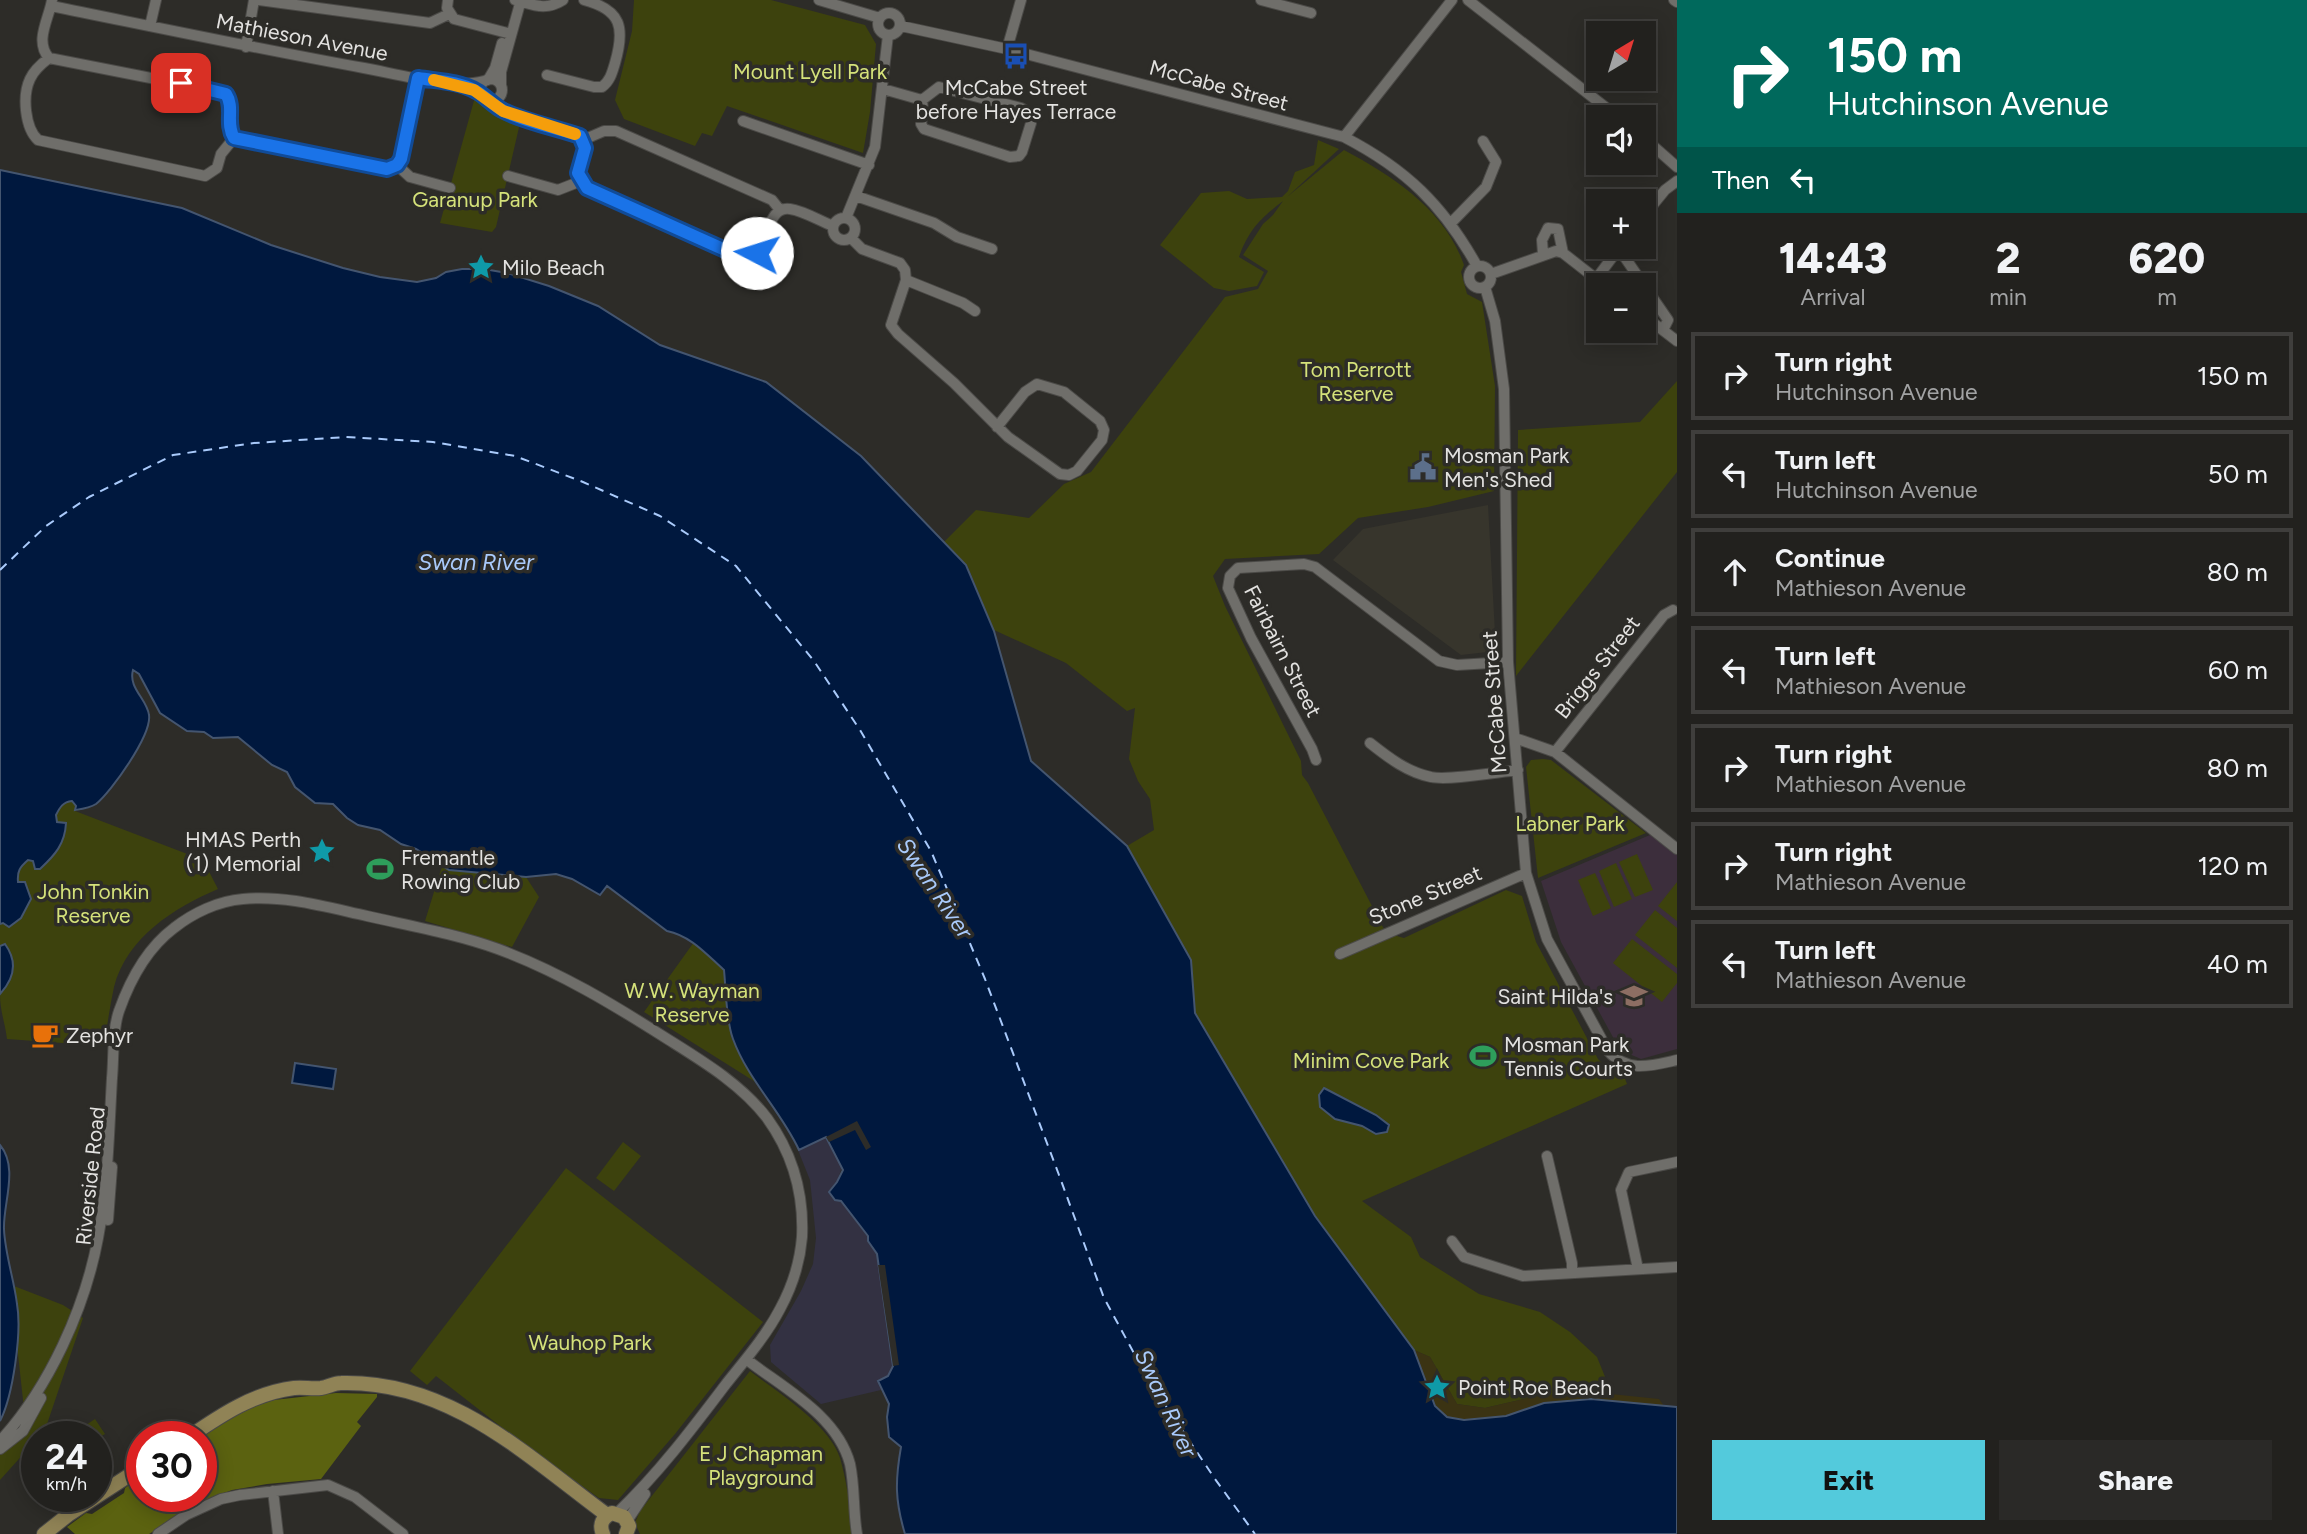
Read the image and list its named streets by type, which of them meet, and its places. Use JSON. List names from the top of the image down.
{
  "streets": {
    "street": [
      "Mathieson Avenue",
      "McCabe Street",
      "Fairbairn Street",
      "Briggs Street",
      "Stone Street",
      "Riverside Road"
    ]
  },
  "crossings": [
    ["McCabe Street", "Fairbairn Street"],
    ["McCabe Street", "Stone Street"]
  ],
  "water": ["Swan River"],
  "parks": [
    "Mount Lyell Park",
    "Garanup Park",
    "Tom Perrott Reserve",
    "Labner Park",
    "John Tonkin Reserve",
    "W.W. Wayman Reserve",
    "Minim Cove Park",
    "Wauhop Park",
    "E J Chapman Playground"
  ],
  "places": {
    "bus stop": ["McCabe Street before Hayes Terrace"],
    "place": ["Milo Beach", "HMAS Perth (1) Memorial", "Point Roe Beach"],
    "public building": ["Mosman Park Men's Shed"],
    "sports": ["Fremantle Rowing Club", "Mosman Park Tennis Courts"],
    "school or university": ["Saint Hilda's"],
    "cafe": ["Zephyr"]
  },
  "north": "top right",
  "page": {
    "turn": ["150 m", "Hutchinson Avenue"],
    "map_buttons": ["+", "−"],
    "then": "Then",
    "eta": [
      "14:43",
      "Arrival",
      "2",
      "min",
      "620",
      "m"
    ],
    "list": [
      {
        "name": "Turn right",
        "note": "Hutchinson Avenue",
        "value": "150 m"
      },
      {
        "name": "Turn left",
        "note": "Hutchinson Avenue",
        "value": "50 m"
      },
      {
        "name": "Continue",
        "note": "Mathieson Avenue",
        "value": "80 m"
      },
      {
        "name": "Turn left",
        "note": "Mathieson Avenue",
        "value": "60 m"
      },
      {
        "name": "Turn right",
        "note": "Mathieson Avenue",
        "value": "80 m"
      },
      {
        "name": "Turn right",
        "note": "Mathieson Avenue",
        "value": "120 m"
      },
      {
        "name": "Turn left",
        "note": "Mathieson Avenue",
        "value": "40 m"
      }
    ],
    "speed": "24 km/h",
    "limit": "30",
    "buttons": ["Exit", "Share"]
  }
}
